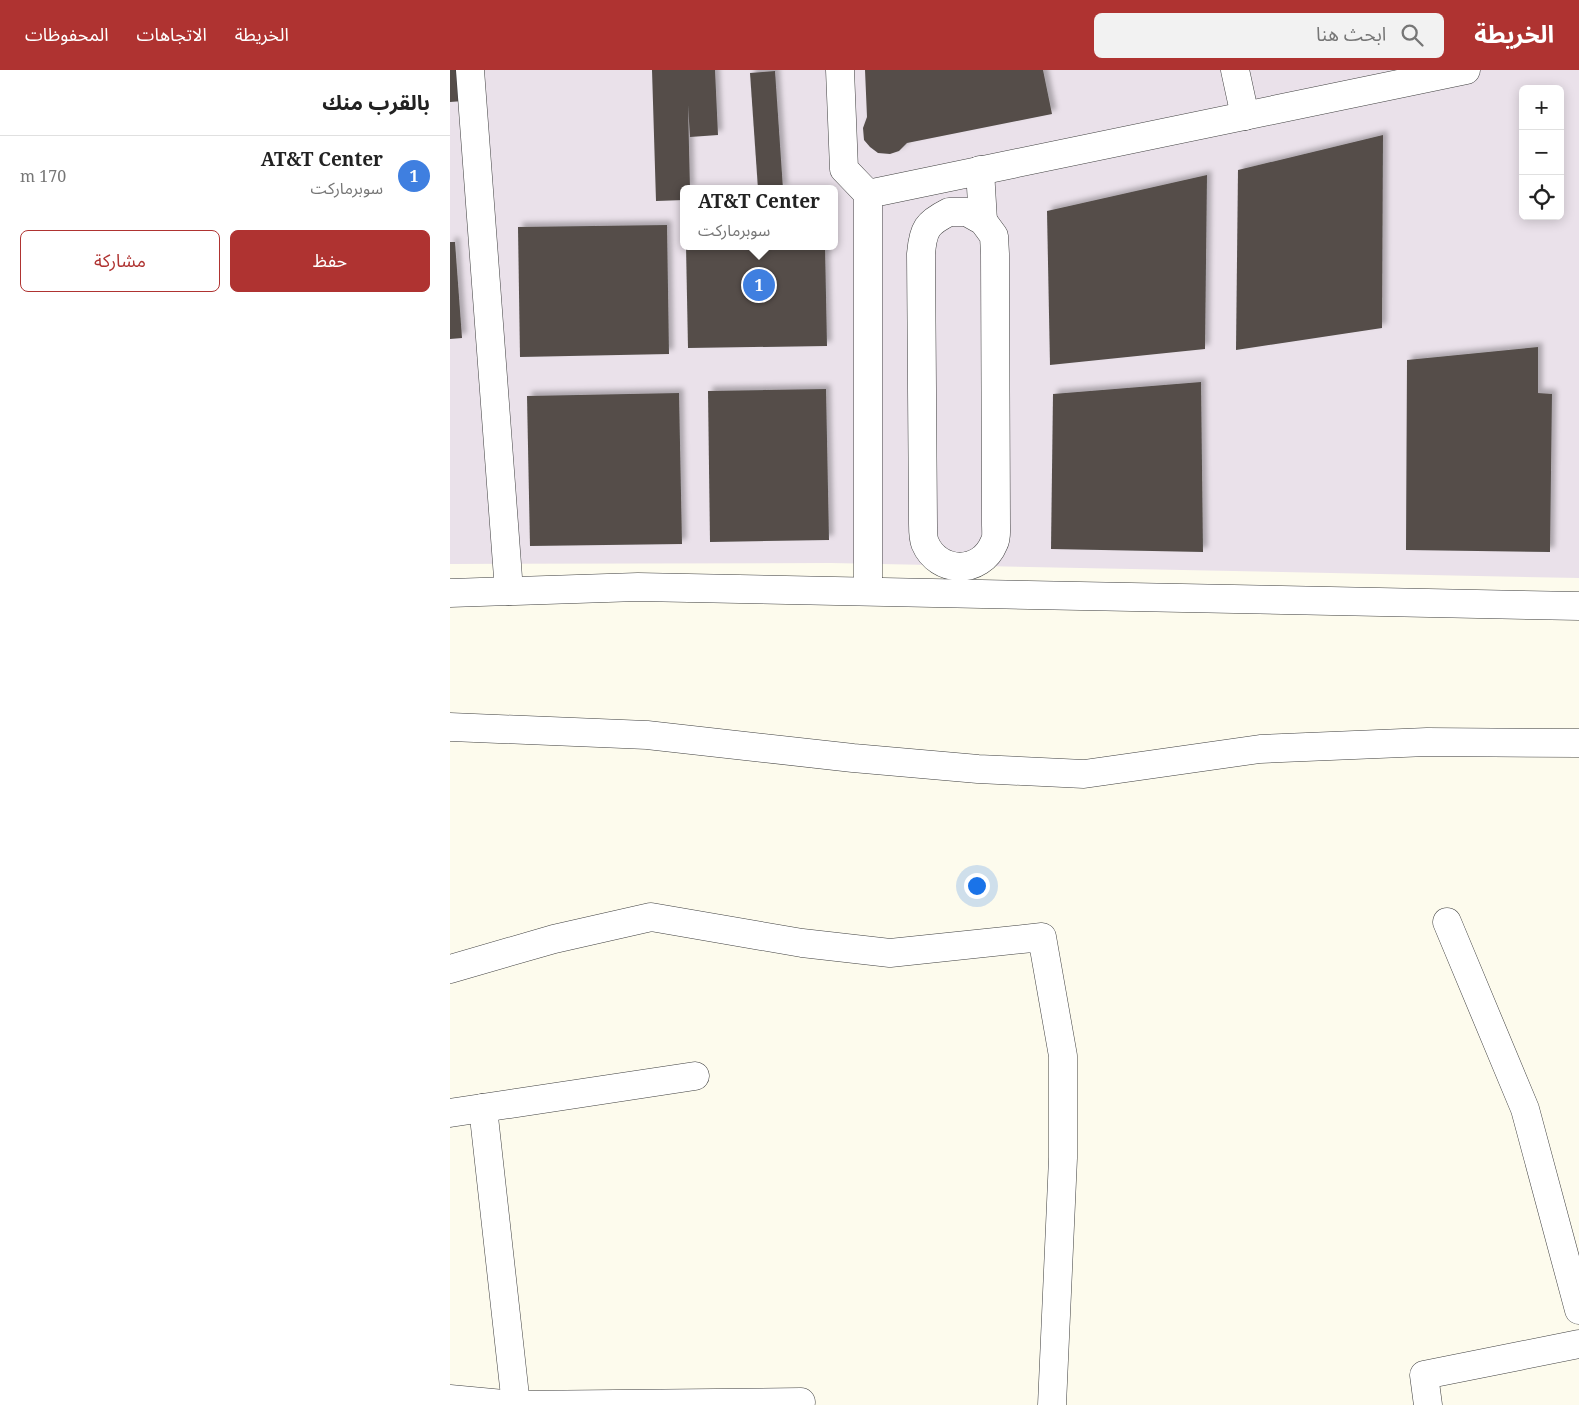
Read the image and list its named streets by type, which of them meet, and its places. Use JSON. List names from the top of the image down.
{
  "page": {
    "header": "الخريطة",
    "search": "ابحث هنا",
    "nav": ["الخريطة", "الاتجاهات", "المحفوظات"],
    "heading": "بالقرب منك",
    "map_buttons": ["+", "−"],
    "list": [
      {
        "mark": "1",
        "name": "AT&T Center",
        "note": "سوبرماركت",
        "value": "170 m"
      }
    ],
    "popup": ["AT&T Center", "سوبرماركت"],
    "buttons": ["حفظ", "مشاركة"],
    "pins": "1"
  }
}
